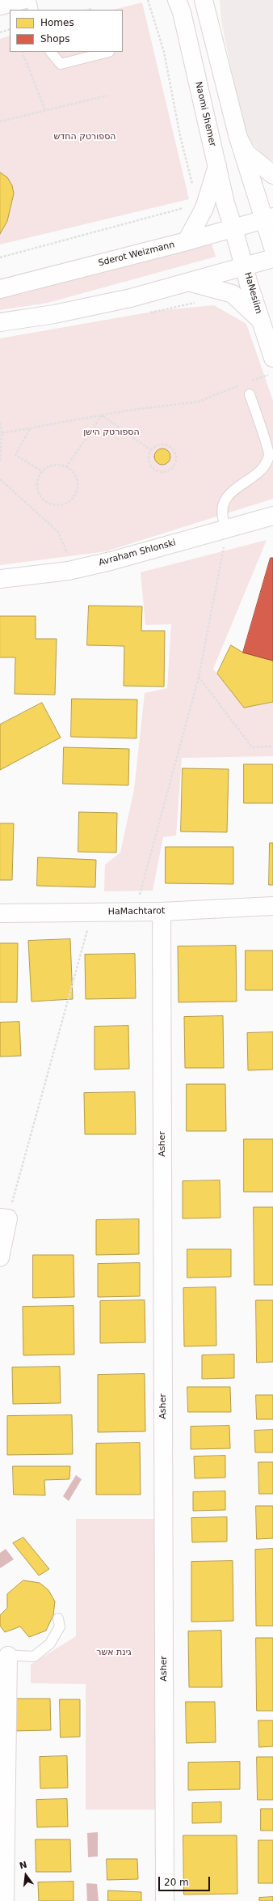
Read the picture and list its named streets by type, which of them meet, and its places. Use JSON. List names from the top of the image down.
{
  "streets": {
    "street": [
      "Naomi Shemer",
      "Sderot Weizmann",
      "HaNesiim",
      "Avraham Shlonski",
      "HaMachtarot",
      "Asher"
    ]
  },
  "crossings": [
    ["Naomi Shemer", "Sderot Weizmann"],
    ["Naomi Shemer", "HaNesiim"],
    ["Sderot Weizmann", "HaNesiim"],
    ["HaMachtarot", "Asher"]
  ],
  "parks": ["הספורטק החדש", "הספורטק הישן", "גינת אשר"],
  "legend": ["Homes", "Shops"],
  "scale_bar": "20 m",
  "north": "top"
}
